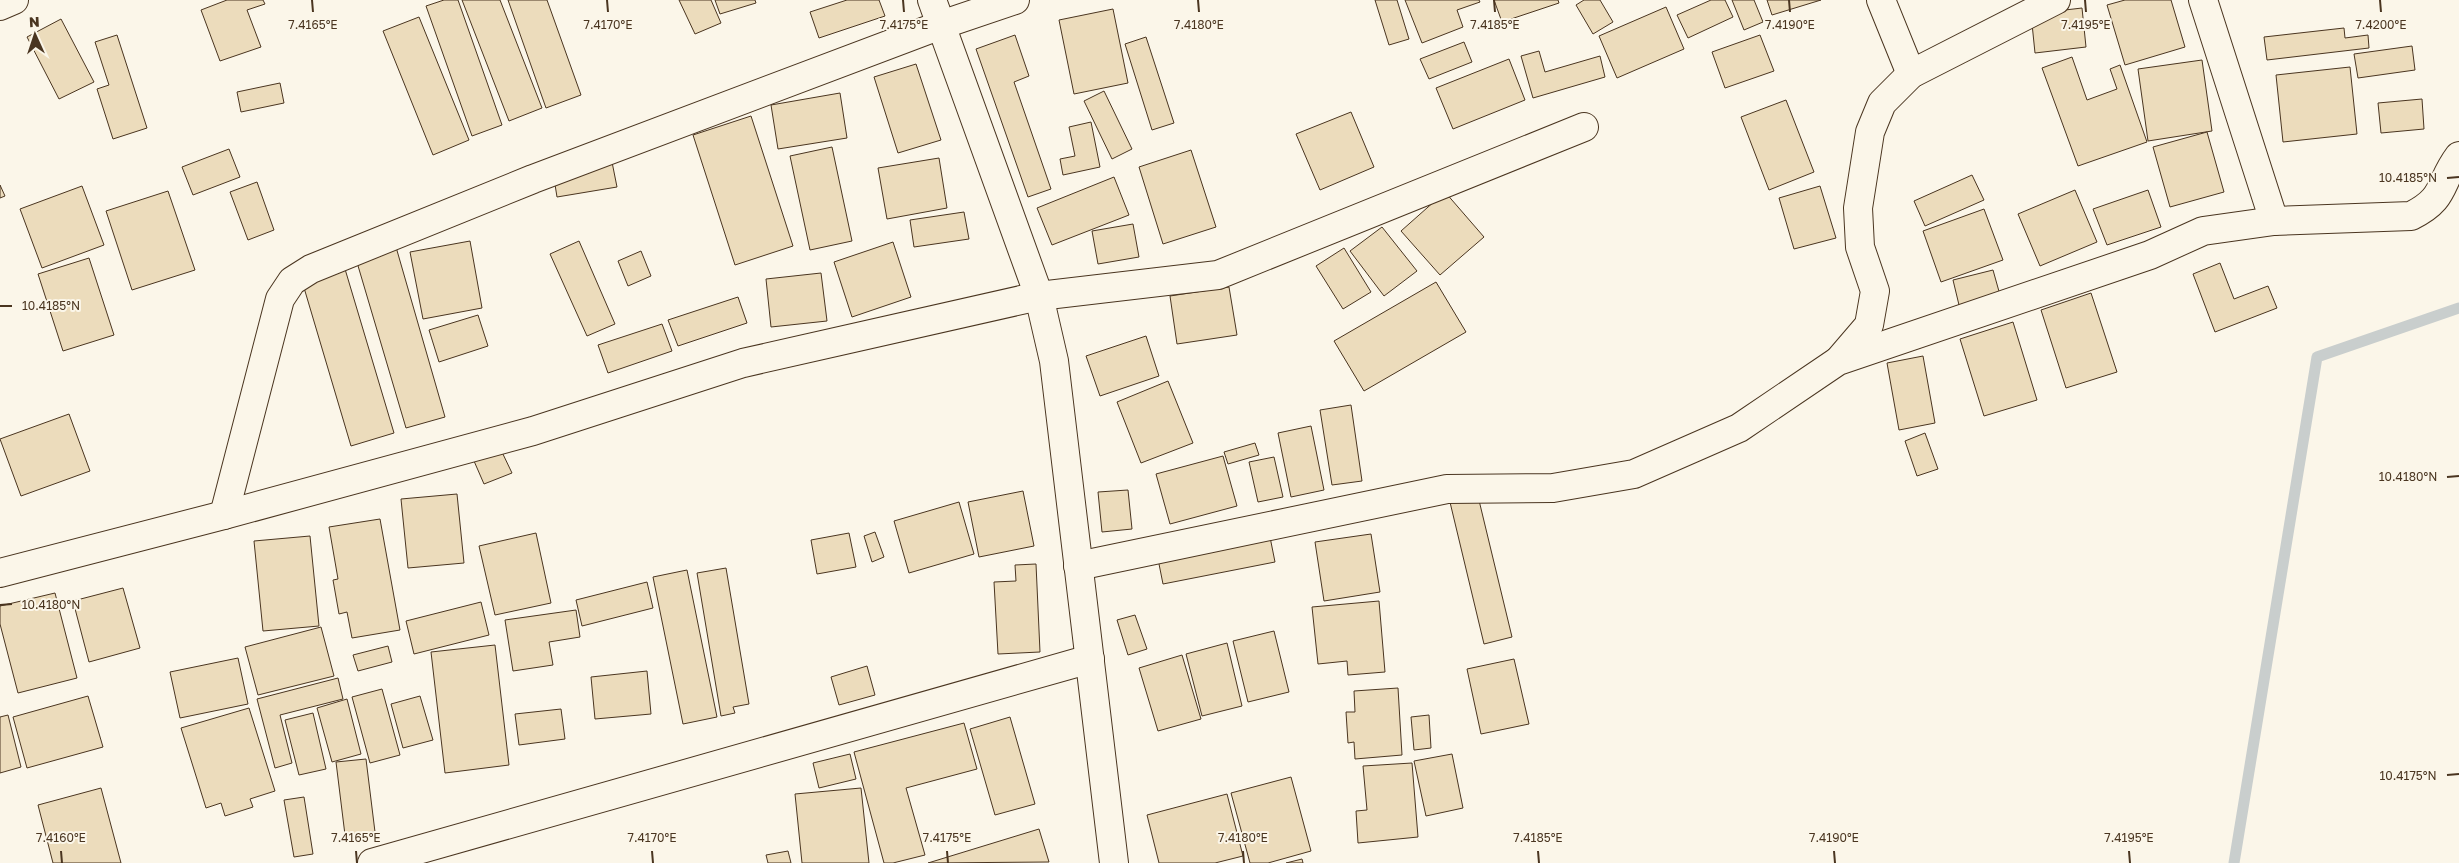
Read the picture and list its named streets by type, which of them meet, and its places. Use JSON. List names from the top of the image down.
{
  "north": "top",
  "coordinates": [
    "7.4165°E",
    "7.4170°E",
    "7.4175°E",
    "7.4180°E",
    "7.4190°E",
    "7.4185°E",
    "7.4195°E",
    "7.4200°E",
    "10.4185°N",
    "10.4180°N",
    "10.4175°N",
    "7.4160°E"
  ]
}
